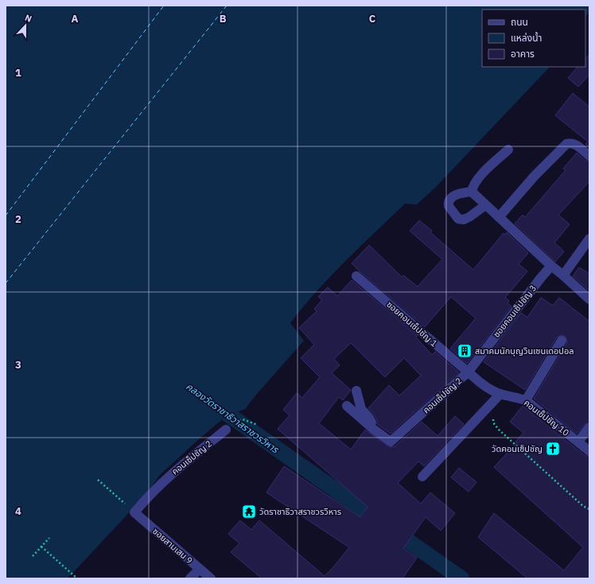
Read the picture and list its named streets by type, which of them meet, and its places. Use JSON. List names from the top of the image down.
{
  "streets": {
    "street": [
      "ซอยคอนเซ็ปชัญ 3",
      "ซอยคอนเซ็ปชัญ 1",
      "คอนเซ็ปชัญ 2",
      "คอนเซ็ปชัญ 10",
      "ซอยสามเสน 9"
    ]
  },
  "crossings": [
    ["ซอยคอนเซ็ปชัญ 3", "ซอยคอนเซ็ปชัญ 1"],
    ["ซอยคอนเซ็ปชัญ 3", "คอนเซ็ปชัญ 2"],
    ["ซอยคอนเซ็ปชัญ 3", "คอนเซ็ปชัญ 10"],
    ["ซอยคอนเซ็ปชัญ 1", "คอนเซ็ปชัญ 2"],
    ["ซอยคอนเซ็ปชัญ 1", "คอนเซ็ปชัญ 10"],
    ["คอนเซ็ปชัญ 2", "คอนเซ็ปชัญ 10"],
    ["คอนเซ็ปชัญ 2", "ซอยสามเสน 9"]
  ],
  "water": ["คลองวัดราชาธิวาสราชวรวิหาร"],
  "places": {
    "building": ["สมาคมนักบุญวินเซนเดอปอล"],
    "church": ["วัดคอนเซ็ปชัญ"],
    "temple": ["วัดราชาธิวาสราชวรวิหาร"]
  },
  "legend": ["ถนน", "แหล่งน้ำ", "อาคาร"],
  "north": "top",
  "grid": {
    "columns": ["A", "B", "C"],
    "rows": [
      "1",
      "2",
      "3",
      "4"
    ]
  }
}
